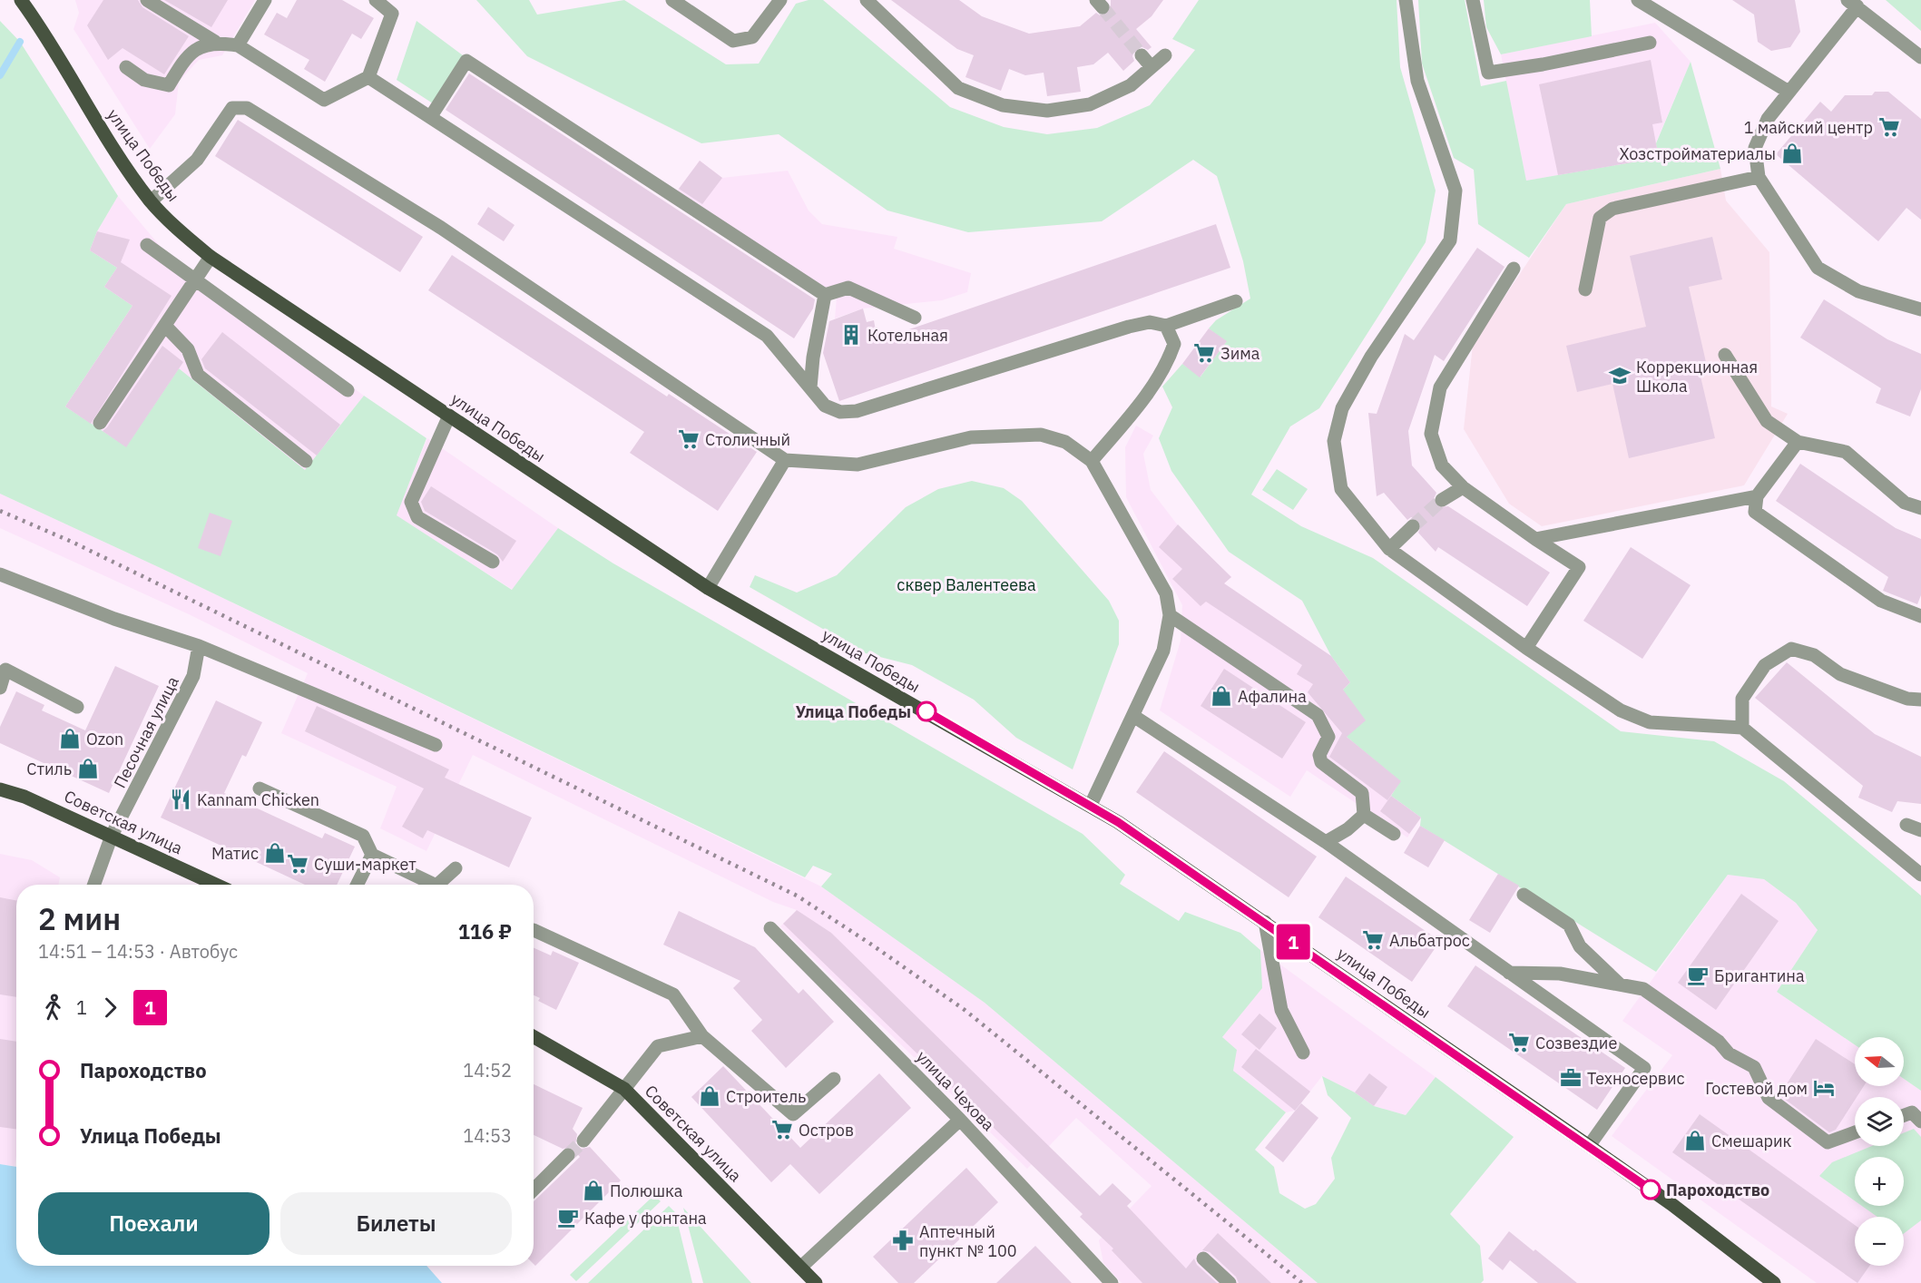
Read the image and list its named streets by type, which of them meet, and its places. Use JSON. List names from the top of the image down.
{
  "streets": {
    "main road": ["улица Победы", "Советская улица"],
    "street": ["Песочная улица", "улица Чехова"]
  },
  "crossings": [
    ["Песочная улица", "Советская улица"]
  ],
  "parks": ["сквер Валентеева"],
  "places": {
    "supermarket": [
      "1 майский центр",
      "Зима",
      "Столичный",
      "Суши-маркет",
      "Альбатрос",
      "Созвездие",
      "Остров"
    ],
    "shop": [
      "Хозстройматериалы",
      "Афалина",
      "Ozon",
      "Стиль",
      "Матис",
      "Строитель",
      "Смешарик",
      "Полюшка"
    ],
    "building": ["Котельная"],
    "school or university": ["Коррекционная Школа"],
    "other": ["Улица Победы", "Пароходство"],
    "restaurant": ["Kannam Chicken"],
    "cafe": ["Бригантина", "Кафе у фонтана"],
    "office": ["Техносервис"],
    "hotel": ["Гостевой дом"],
    "pharmacy": ["Аптечный пункт № 100"]
  },
  "lines": ["bus line 1"],
  "north": "left",
  "page": {
    "on_map": "1",
    "heading": ["2 мин", "14:51 – 14:53 · Автобус", "116 ₽"],
    "legs": ["1", "1"],
    "map_buttons": ["+", "−"],
    "list": [
      {
        "name": "Пароходство",
        "value": "14:52"
      },
      {
        "name": "Улица Победы",
        "value": "14:53"
      }
    ],
    "buttons": ["Поехали", "Билеты"]
  }
}
